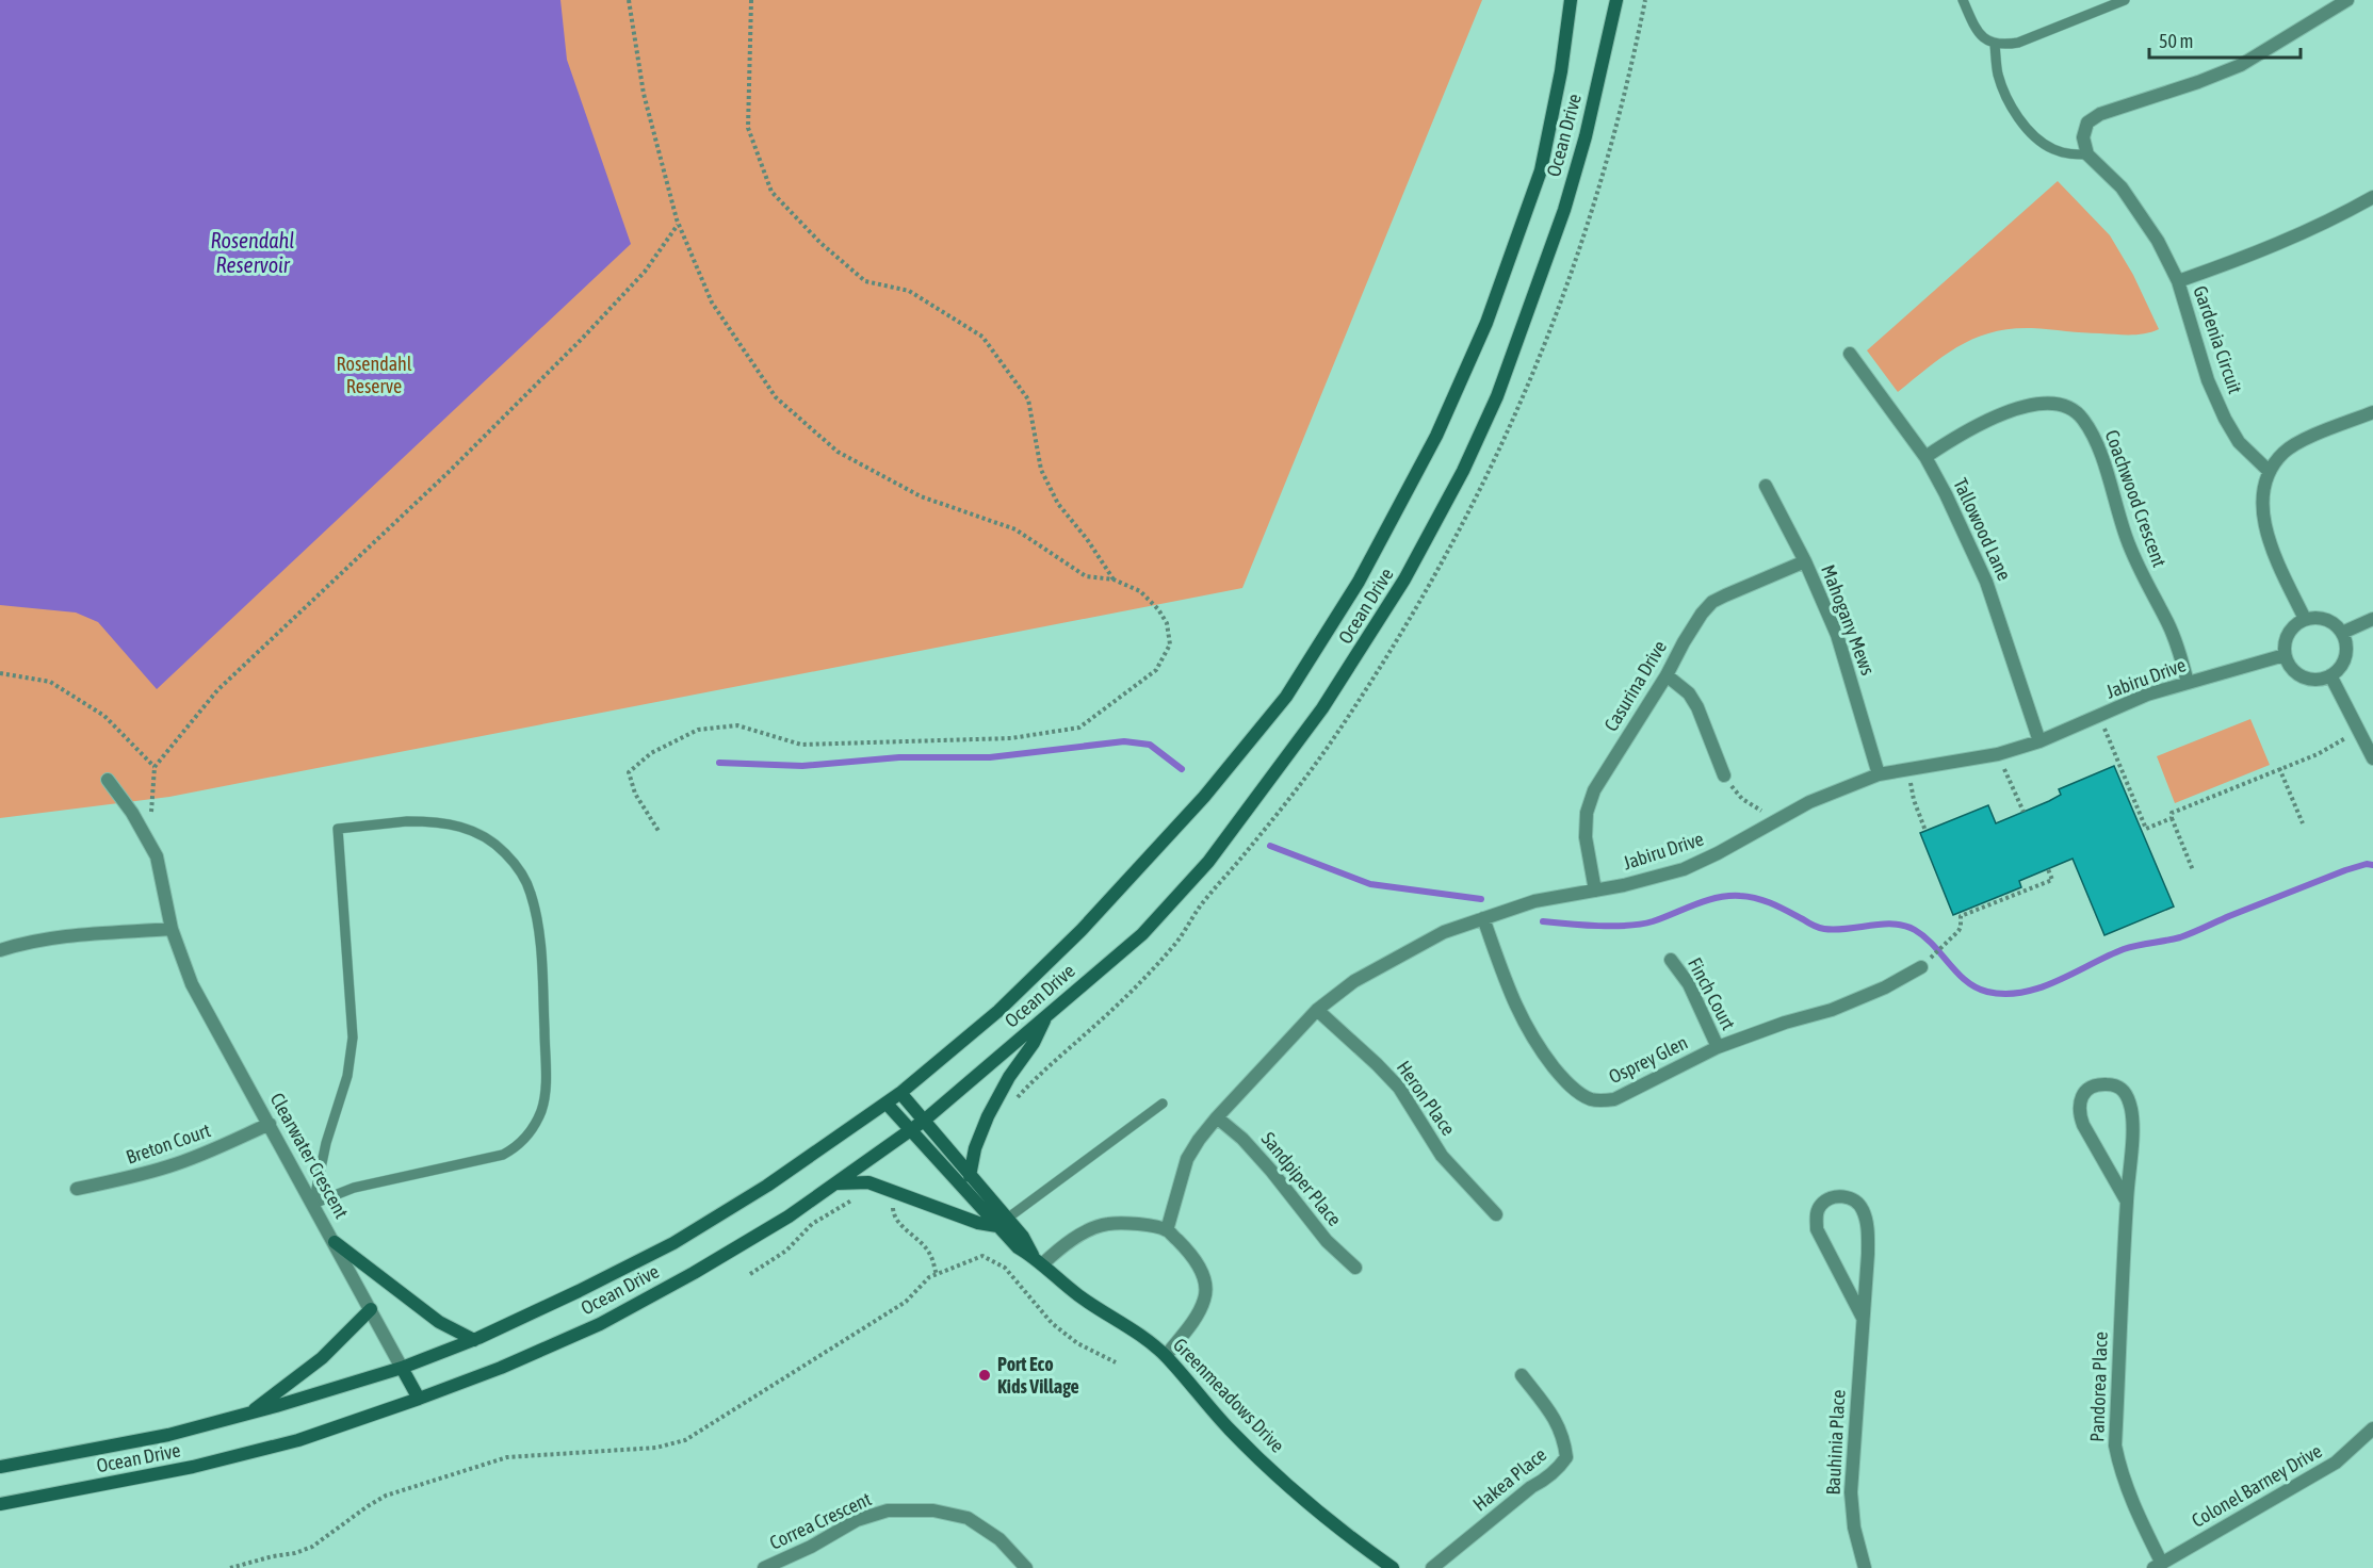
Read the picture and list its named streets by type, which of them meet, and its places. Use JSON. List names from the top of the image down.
{
  "streets": {
    "main road": ["Ocean Drive", "Clearwater Crescent", "Greenmeadows Drive"],
    "street": [
      "Gardenia Circuit",
      "Coachwood Crescent",
      "Tallowood Lane",
      "Mahogany Mews",
      "Jabiru Drive",
      "Casurina Drive",
      "Finch Court",
      "Osprey Glen",
      "Heron Place",
      "Breton Court",
      "Sandpiper Place",
      "Pandorea Place",
      "Bauhinia Place",
      "Hakea Place",
      "Colonel Barney Drive",
      "Correa Crescent"
    ]
  },
  "crossings": [
    ["Ocean Drive", "Clearwater Crescent"],
    ["Ocean Drive", "Greenmeadows Drive"],
    ["Coachwood Crescent", "Tallowood Lane"],
    ["Coachwood Crescent", "Jabiru Drive"],
    ["Tallowood Lane", "Jabiru Drive"],
    ["Mahogany Mews", "Jabiru Drive"],
    ["Mahogany Mews", "Casurina Drive"],
    ["Jabiru Drive", "Casurina Drive"],
    ["Jabiru Drive", "Osprey Glen"],
    ["Jabiru Drive", "Heron Place"],
    ["Jabiru Drive", "Sandpiper Place"],
    ["Finch Court", "Osprey Glen"],
    ["Breton Court", "Clearwater Crescent"],
    ["Pandorea Place", "Colonel Barney Drive"]
  ],
  "water": ["Rosendahl Reservoir"],
  "parks": ["Rosendahl Reserve"],
  "places": ["Port Eco Kids Village"],
  "scale_bar": "50 m"
}
